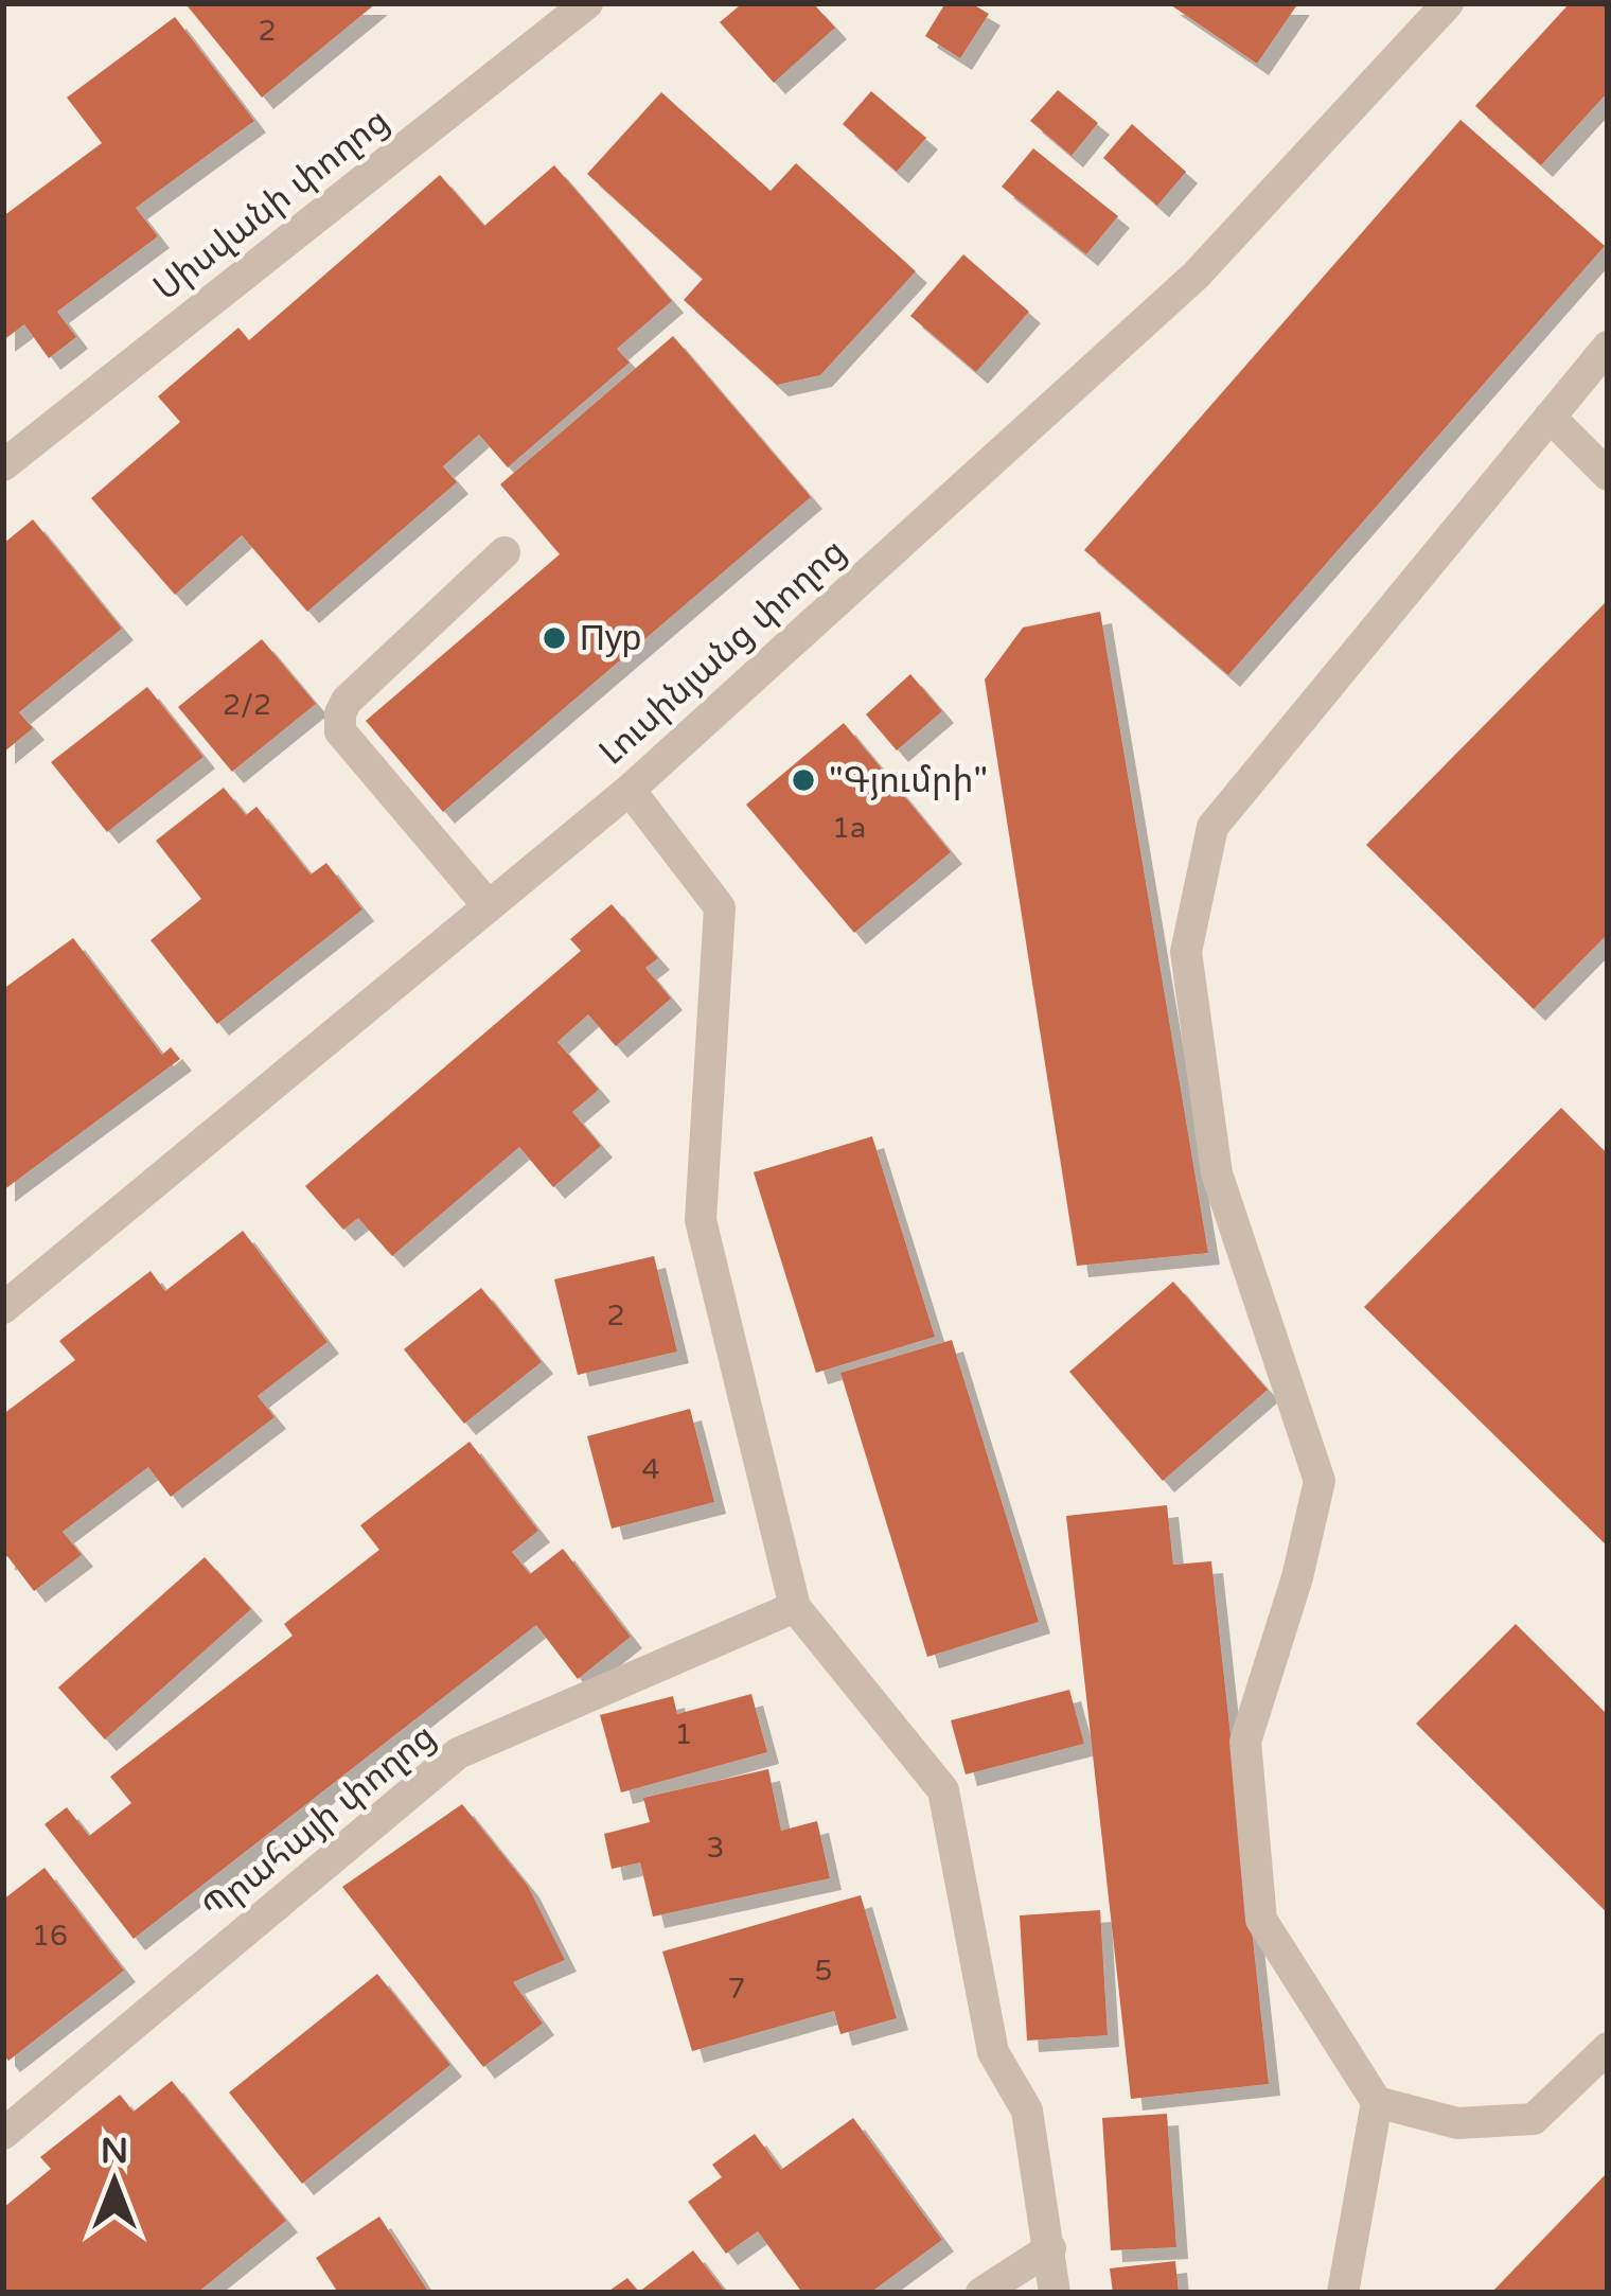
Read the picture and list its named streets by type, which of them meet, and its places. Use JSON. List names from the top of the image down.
{
  "streets": {
    "street": ["Սիսվանի փողոց", "Լուսինյանց փողոց", "Պրահայի փողոց"]
  },
  "places": ["Пур", "\"Գյումրի\""],
  "house_numbers": [
    "2",
    "2/2",
    "1a",
    "2",
    "4",
    "1",
    "3",
    "16",
    "5",
    "7"
  ],
  "north": "top"
}
